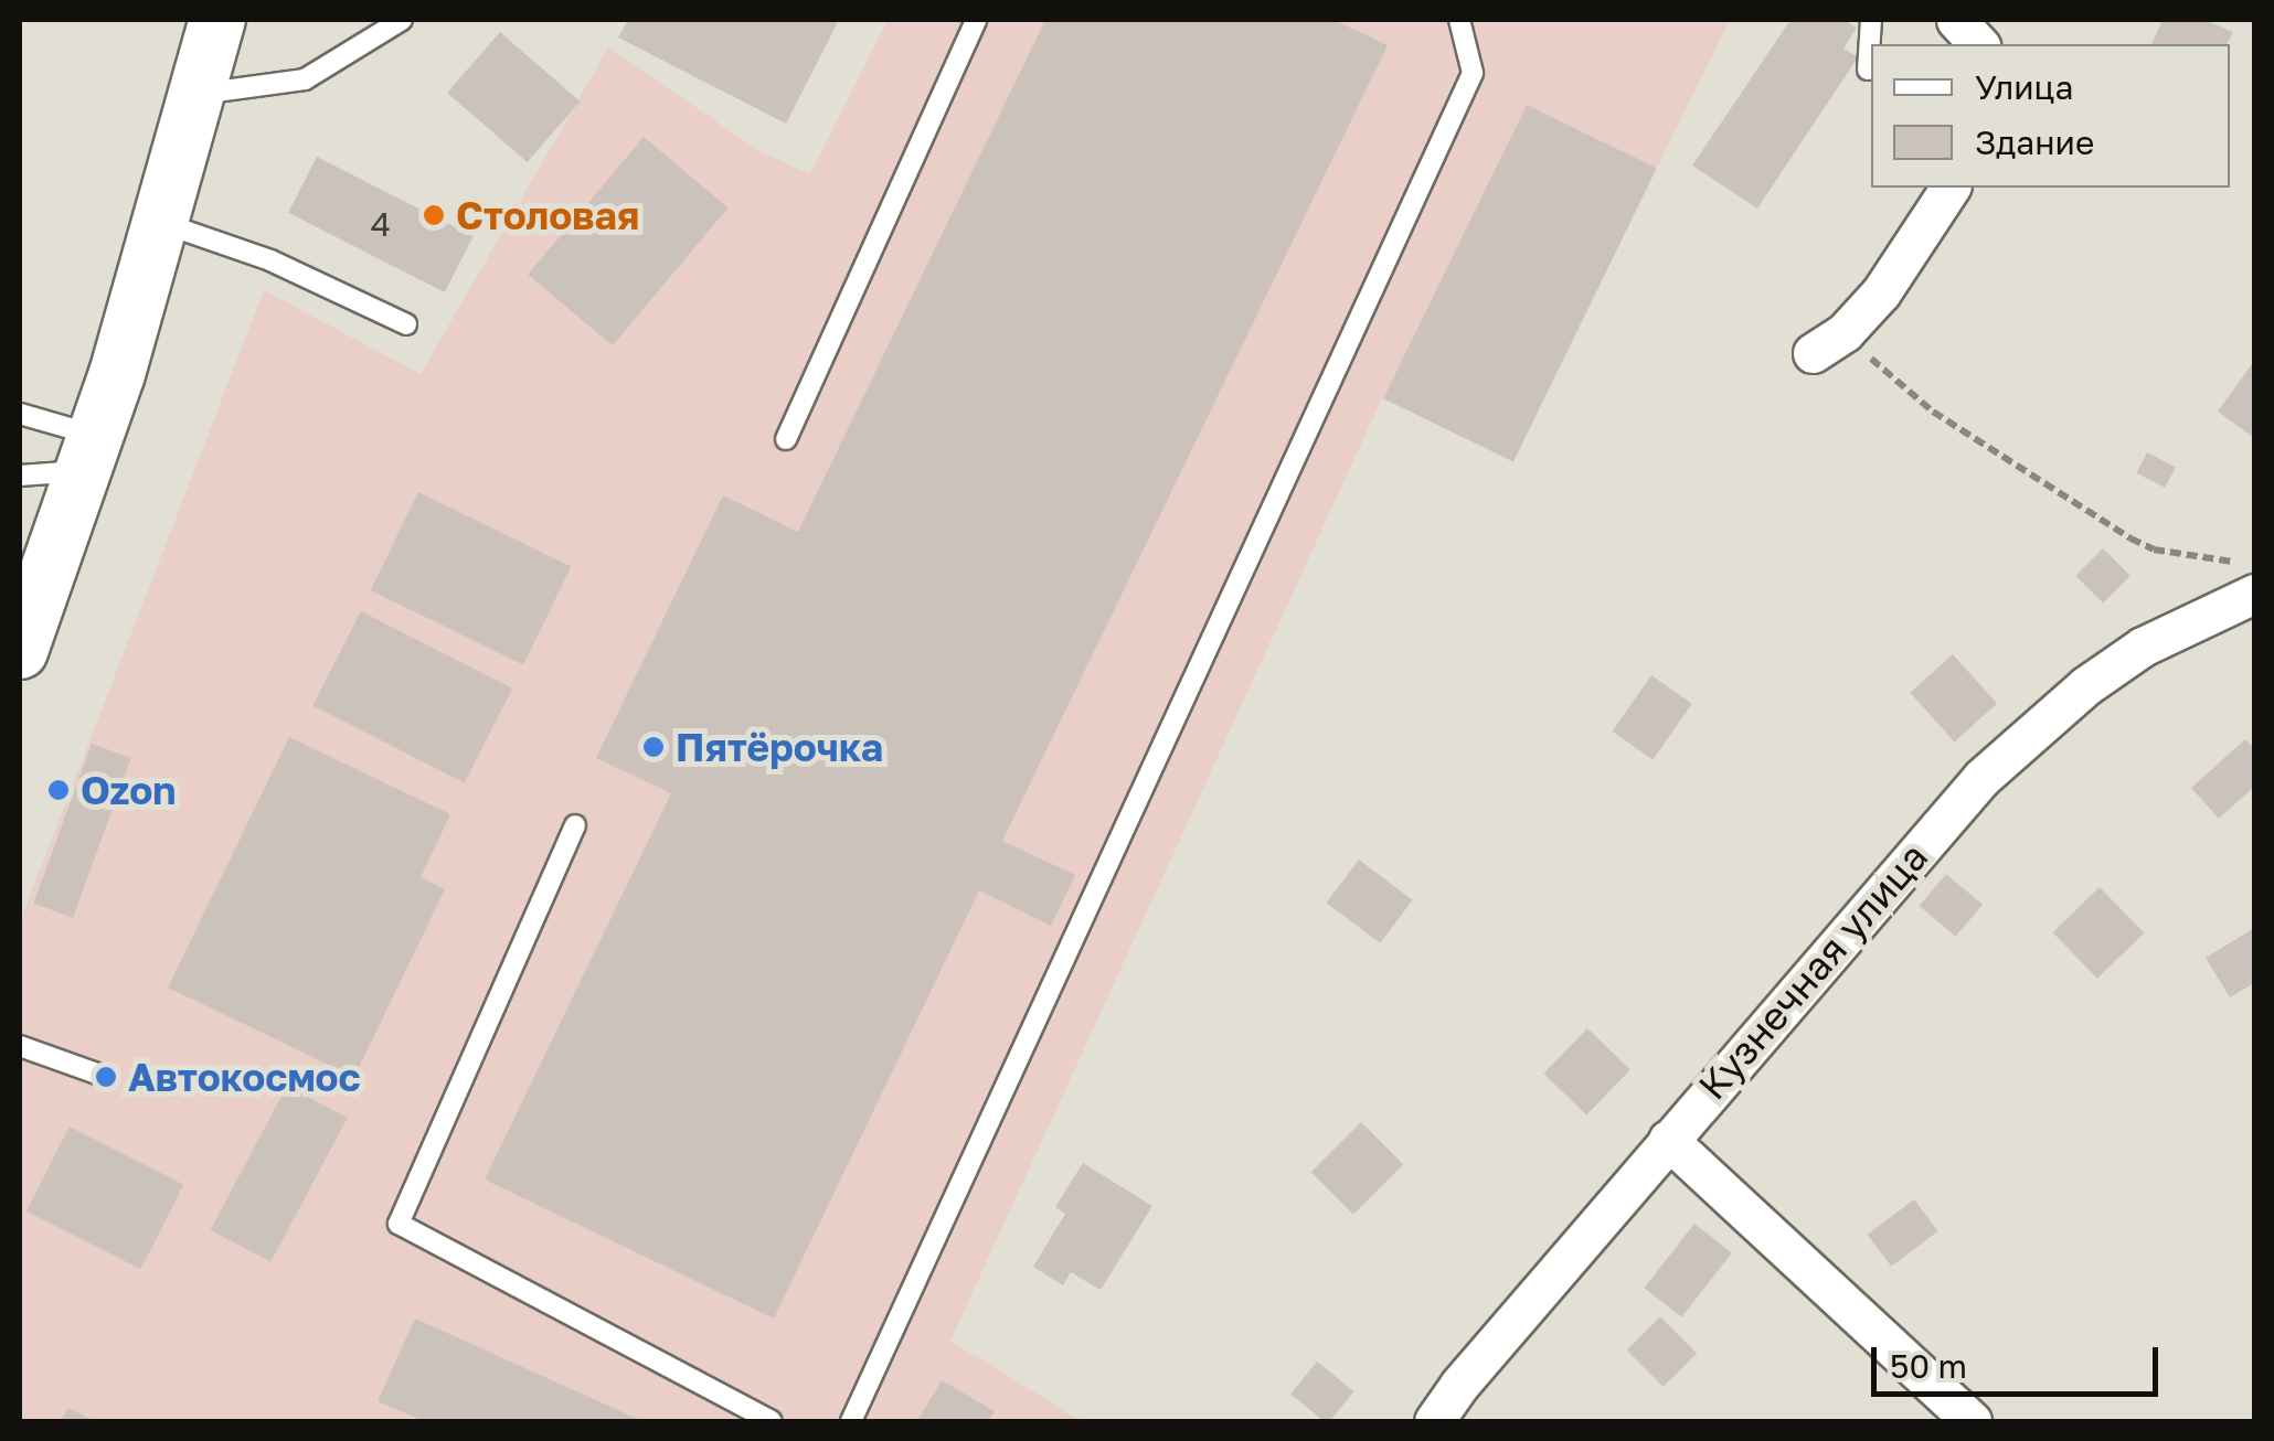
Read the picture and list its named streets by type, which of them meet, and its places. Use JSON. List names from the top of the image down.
{
  "streets": {
    "street": ["Кузнечная улица"]
  },
  "places": [
    "Столовая",
    "Пятёрочка",
    "Ozon",
    "Автокосмос"
  ],
  "house_numbers": ["4"],
  "legend": ["Улица", "Здание"],
  "scale_bar": "50 m"
}
